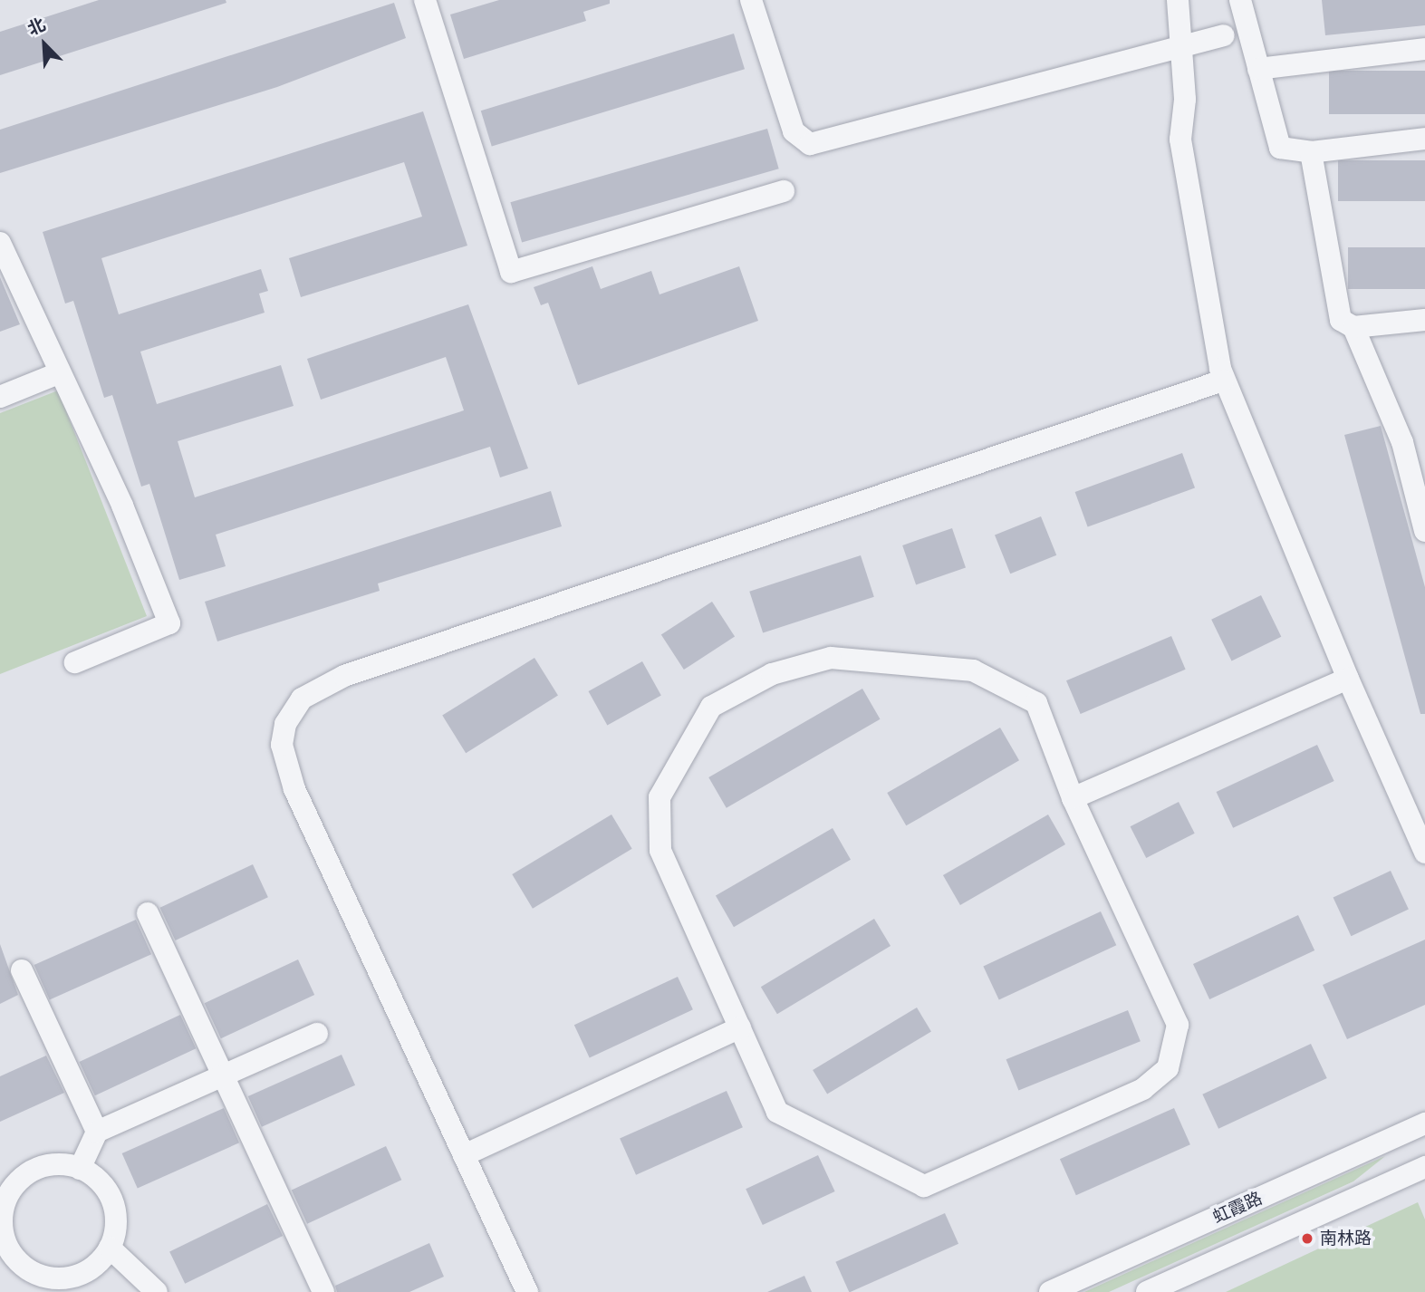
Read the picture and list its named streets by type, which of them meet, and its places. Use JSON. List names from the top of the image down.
{
  "streets": {
    "street": ["虹霞路"]
  },
  "places": ["南林路"],
  "north": "top left"
}
